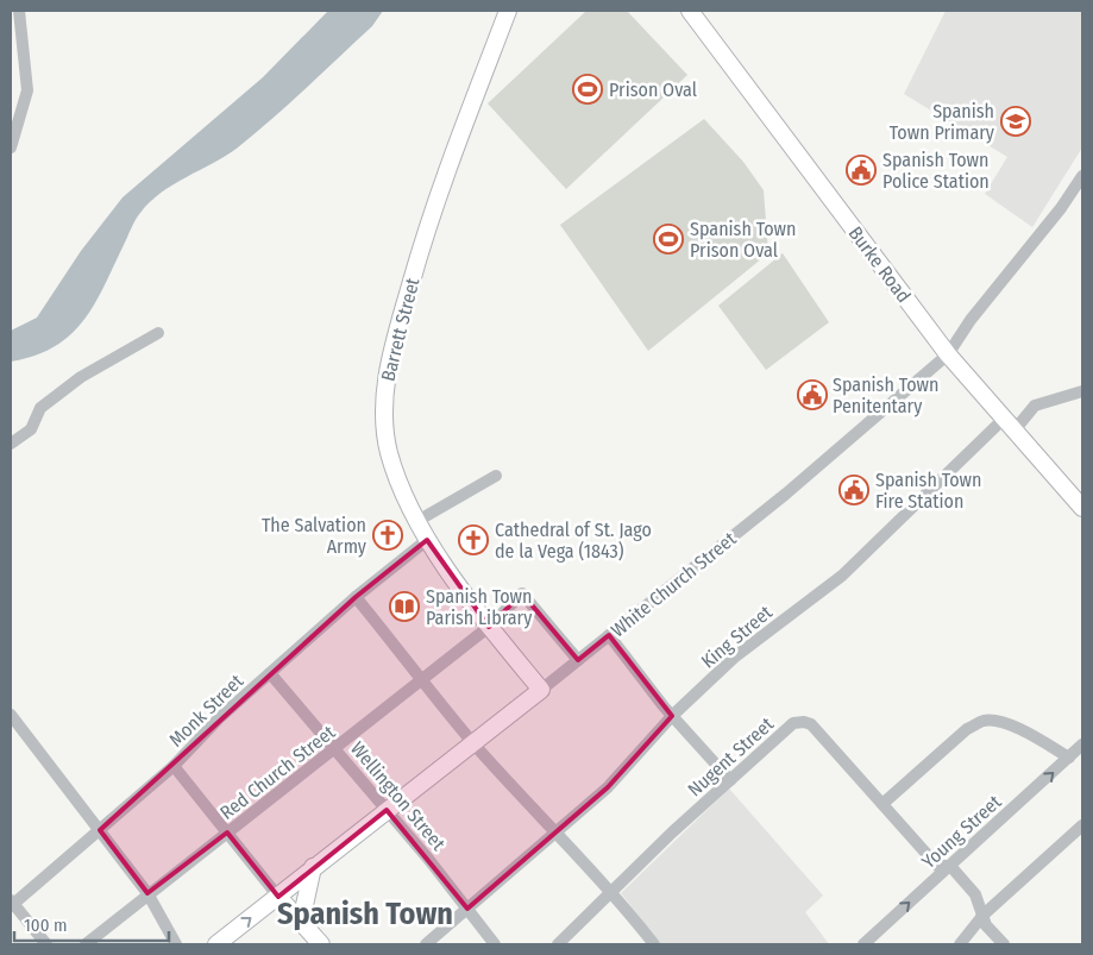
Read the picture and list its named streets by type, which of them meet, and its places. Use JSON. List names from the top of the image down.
{
  "streets": {
    "main road": ["Burke Road", "Barrett Street", "White Church Street"],
    "street": [
      "King Street",
      "Monk Street",
      "Nugent Street",
      "Red Church Street",
      "Wellington Street",
      "Young Street"
    ]
  },
  "crossings": [
    ["Burke Road", "White Church Street"],
    ["Burke Road", "King Street"],
    ["Barrett Street", "White Church Street"],
    ["Barrett Street", "Monk Street"],
    ["Barrett Street", "Red Church Street"],
    ["White Church Street", "Red Church Street"],
    ["White Church Street", "Wellington Street"],
    ["King Street", "Wellington Street"],
    ["Monk Street", "Wellington Street"],
    ["Nugent Street", "Young Street"],
    ["Red Church Street", "Wellington Street"]
  ],
  "districts": ["Spanish Town"],
  "places": {
    "sports": ["Prison Oval", "Spanish Town Prison Oval"],
    "school or university": ["Spanish Town Primary"],
    "public building": ["Spanish Town Police Station", "Spanish Town Penitentary", "Spanish Town Fire Station"],
    "church": ["The Salvation Army", "Cathedral of St. Jago de la Vega (1843)"],
    "library": ["Spanish Town Parish Library"]
  },
  "scale_bar": "100 m"
}
